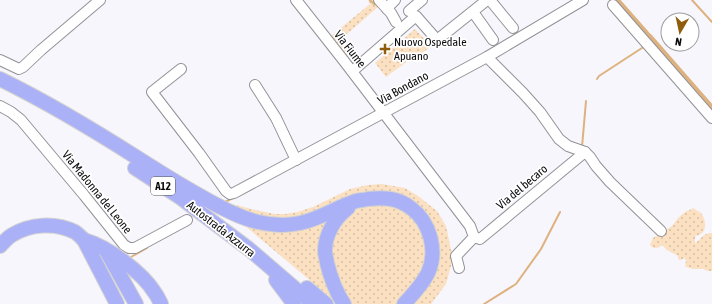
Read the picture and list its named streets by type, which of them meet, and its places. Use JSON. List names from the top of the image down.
{
  "streets": {
    "highway": ["A12", "Autostrada Azzurra"],
    "street": [
      "Via Fiume",
      "Via Bondano",
      "Via del becaro",
      "Via Madonna del Leone"
    ]
  },
  "crossings": [
    ["Via Fiume", "Via Bondano"],
    ["Via Fiume", "Via del becaro"],
    ["A12", "Autostrada Azzurra"]
  ],
  "places": {
    "health": ["Nuovo Ospedale Apuano"]
  },
  "north": "bottom"
}
